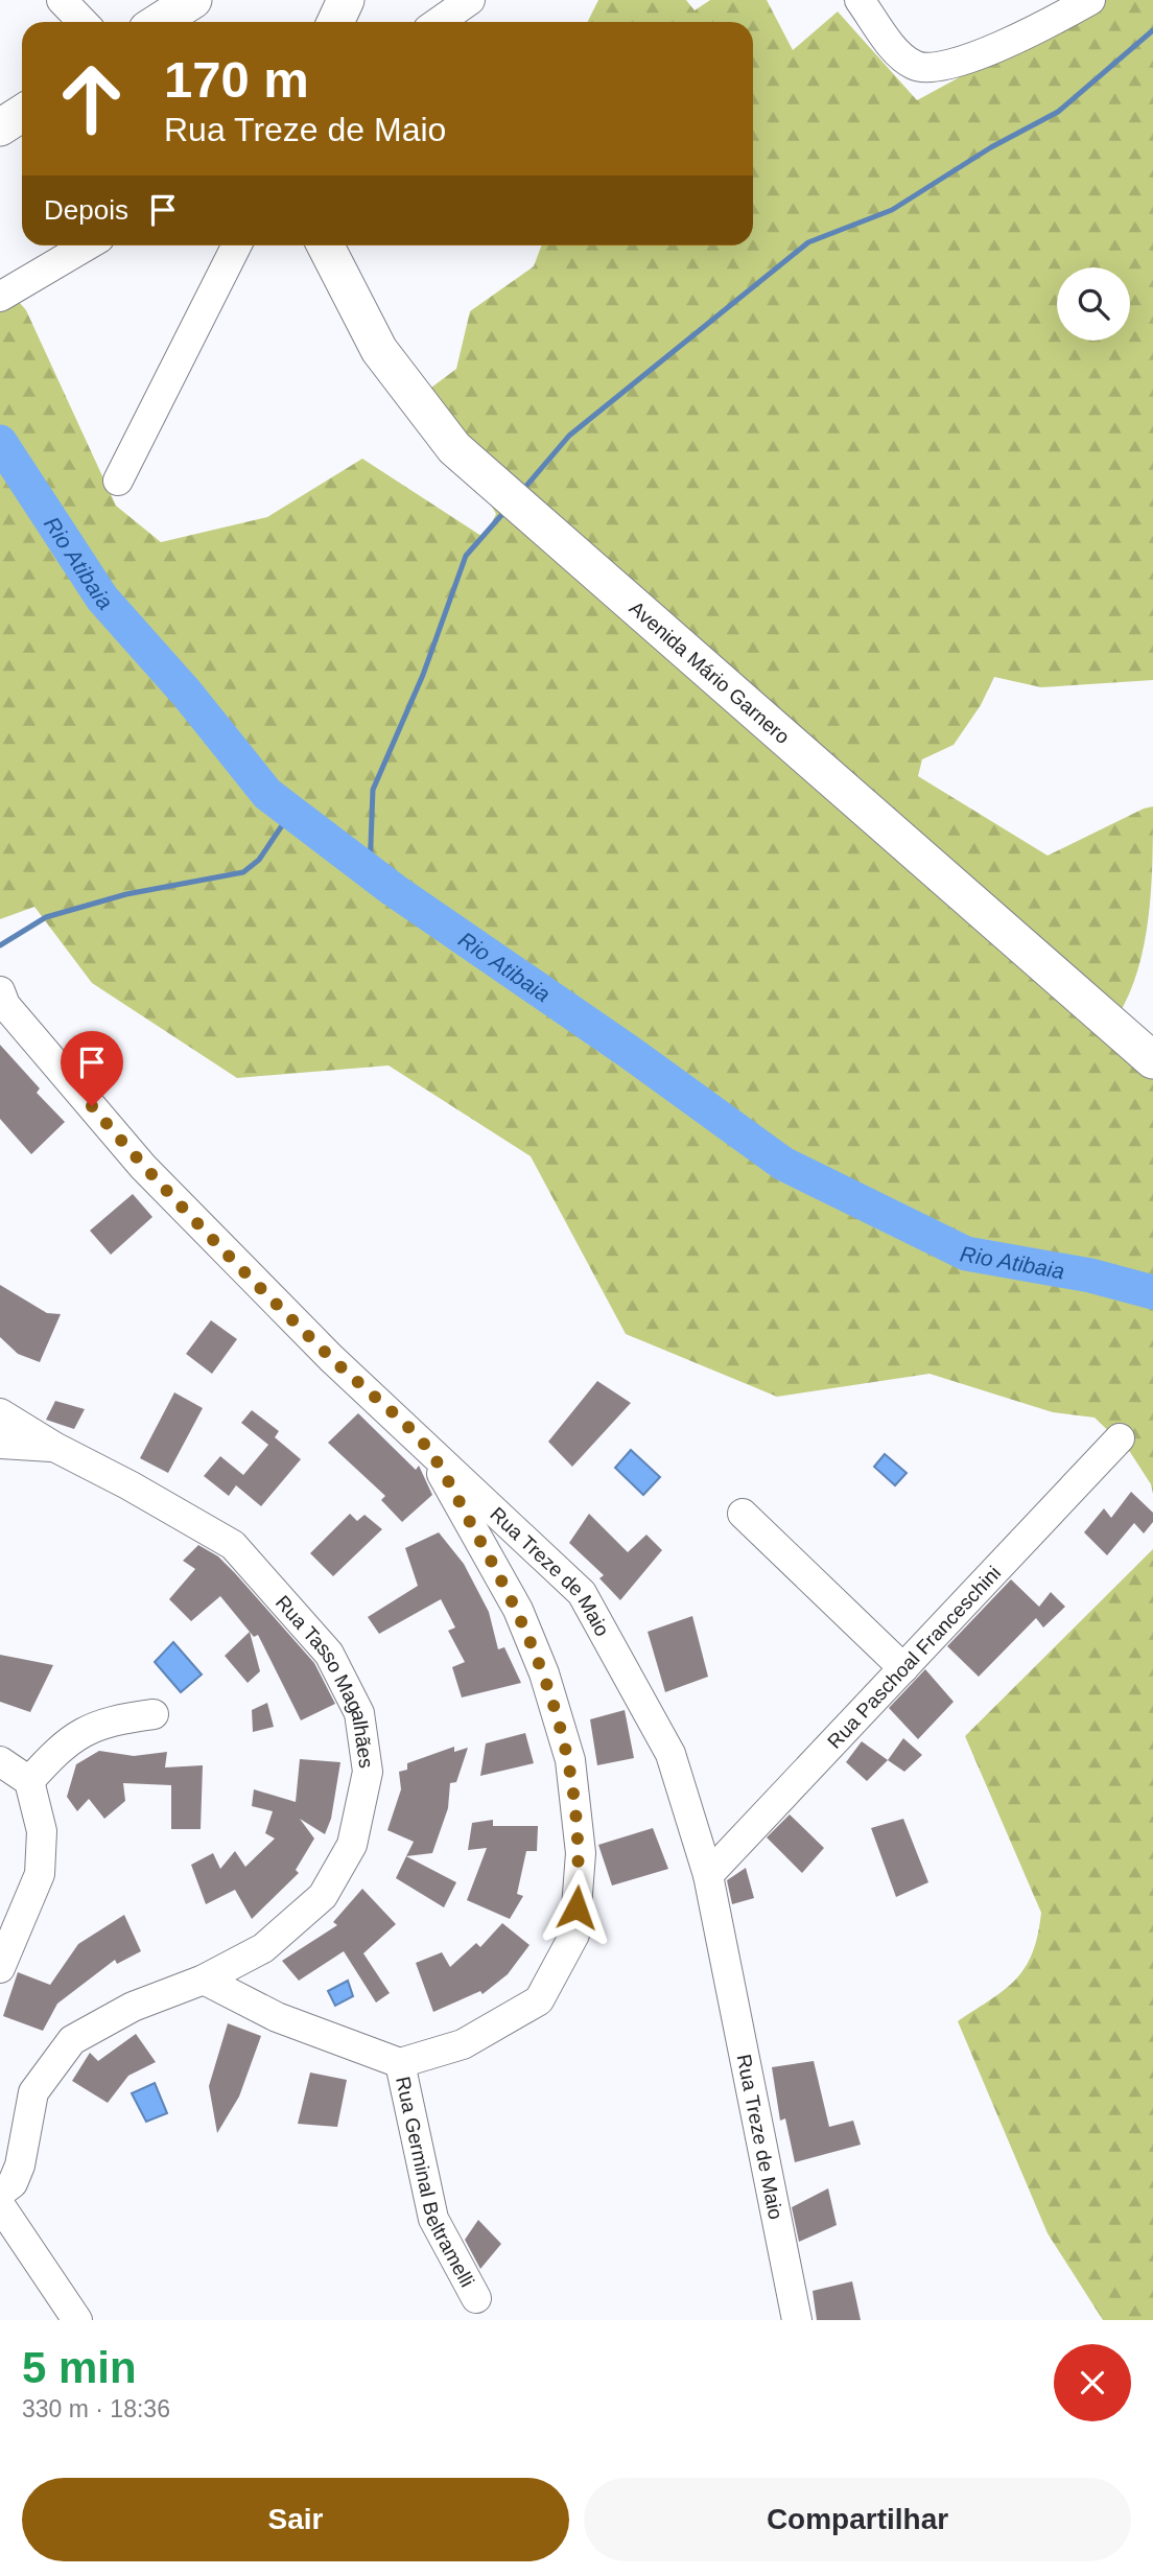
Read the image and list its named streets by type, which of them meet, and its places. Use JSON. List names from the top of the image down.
{
  "streets": {
    "main road": ["Avenida Mário Garnero"],
    "street": [
      "Rua Treze de Maio",
      "Rua Paschoal Franceschini",
      "Rua Tasso Magalhães",
      "Rua Germinal Beltramelli"
    ]
  },
  "crossings": [
    ["Rua Treze de Maio", "Rua Paschoal Franceschini"]
  ],
  "water": ["Rio Atibaia"],
  "page": {
    "turn": ["170 m", "Rua Treze de Maio"],
    "then": "Depois",
    "heading": ["5 min", "330 m · 18:36"],
    "buttons": ["Sair", "Compartilhar"]
  }
}
